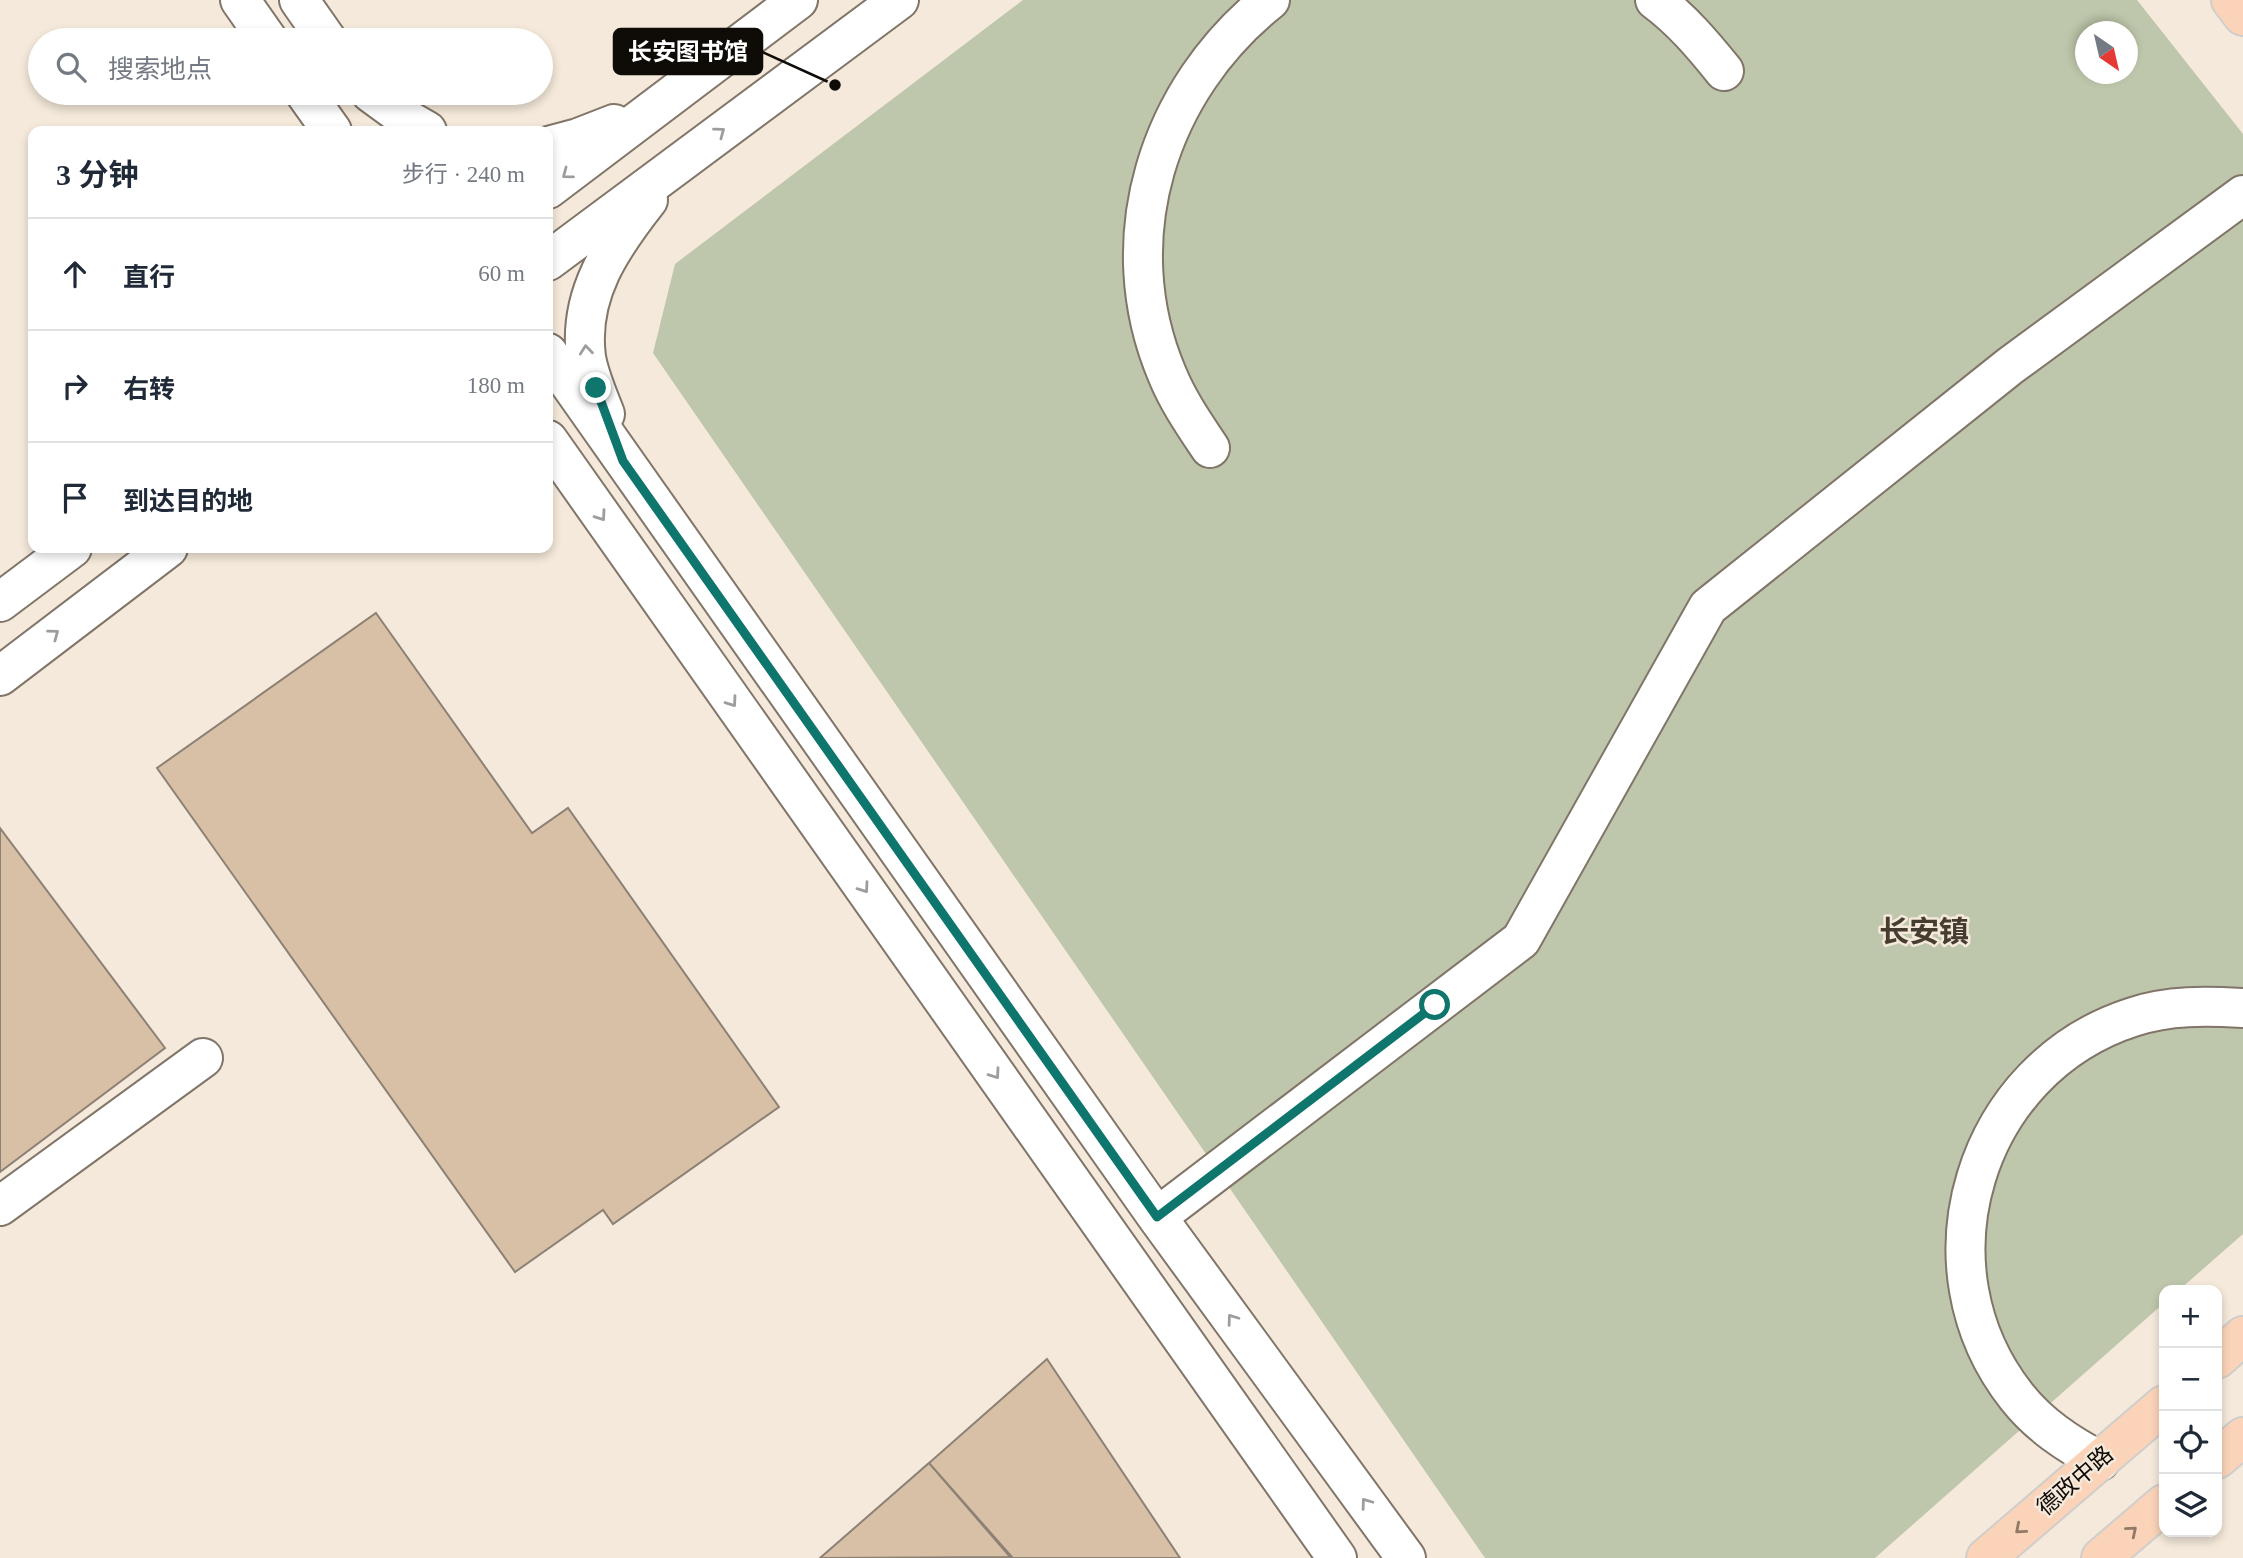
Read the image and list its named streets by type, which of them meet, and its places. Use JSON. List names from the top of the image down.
{
  "streets": {
    "main road": ["德政中路"]
  },
  "districts": ["长安镇"],
  "places": ["长安图书馆"],
  "north": "bottom right",
  "page": {
    "search": "搜索地点",
    "heading": ["3 分钟", "步行 · 240 m"],
    "list": [
      ["直行", "60 m"],
      ["右转", "180 m"],
      "到达目的地"
    ],
    "map_buttons": ["+", "−"]
  }
}
